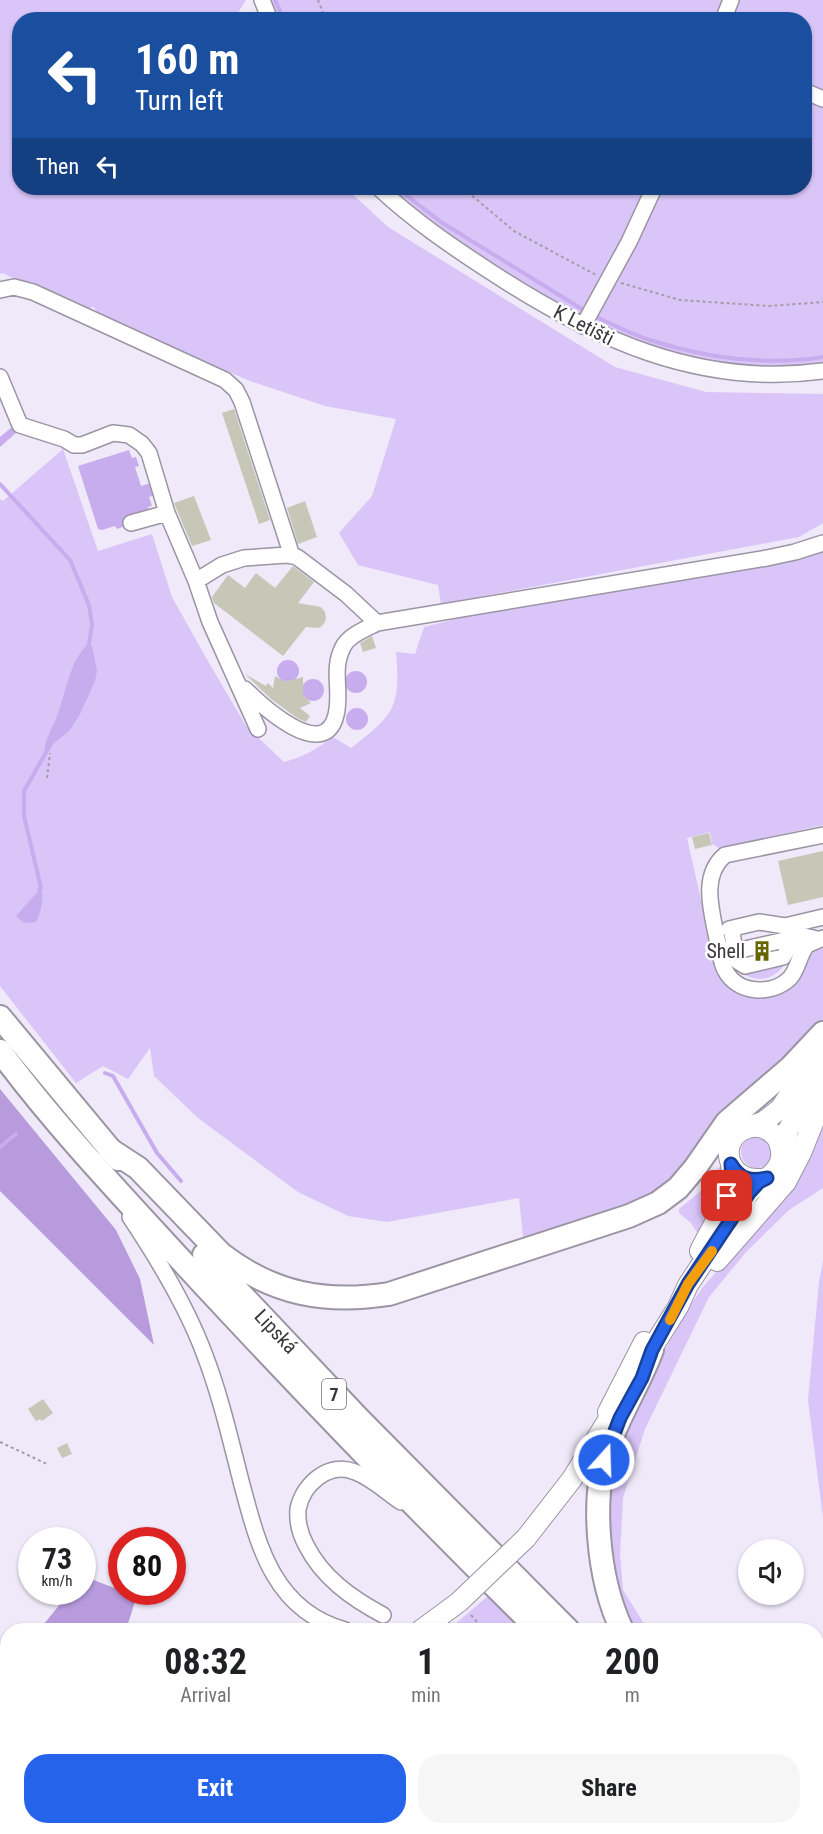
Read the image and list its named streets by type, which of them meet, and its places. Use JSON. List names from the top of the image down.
{
  "streets": {
    "highway": ["Lipská", "7"],
    "street": ["K Letišti"]
  },
  "places": {
    "building": ["Shell"]
  },
  "page": {
    "turn": ["160 m", "Turn left"],
    "then": "Then",
    "speed": "73 km/h",
    "limit": "80",
    "eta": [
      "08:32",
      "Arrival",
      "1",
      "min",
      "200",
      "m"
    ],
    "buttons": ["Exit", "Share"]
  }
}
